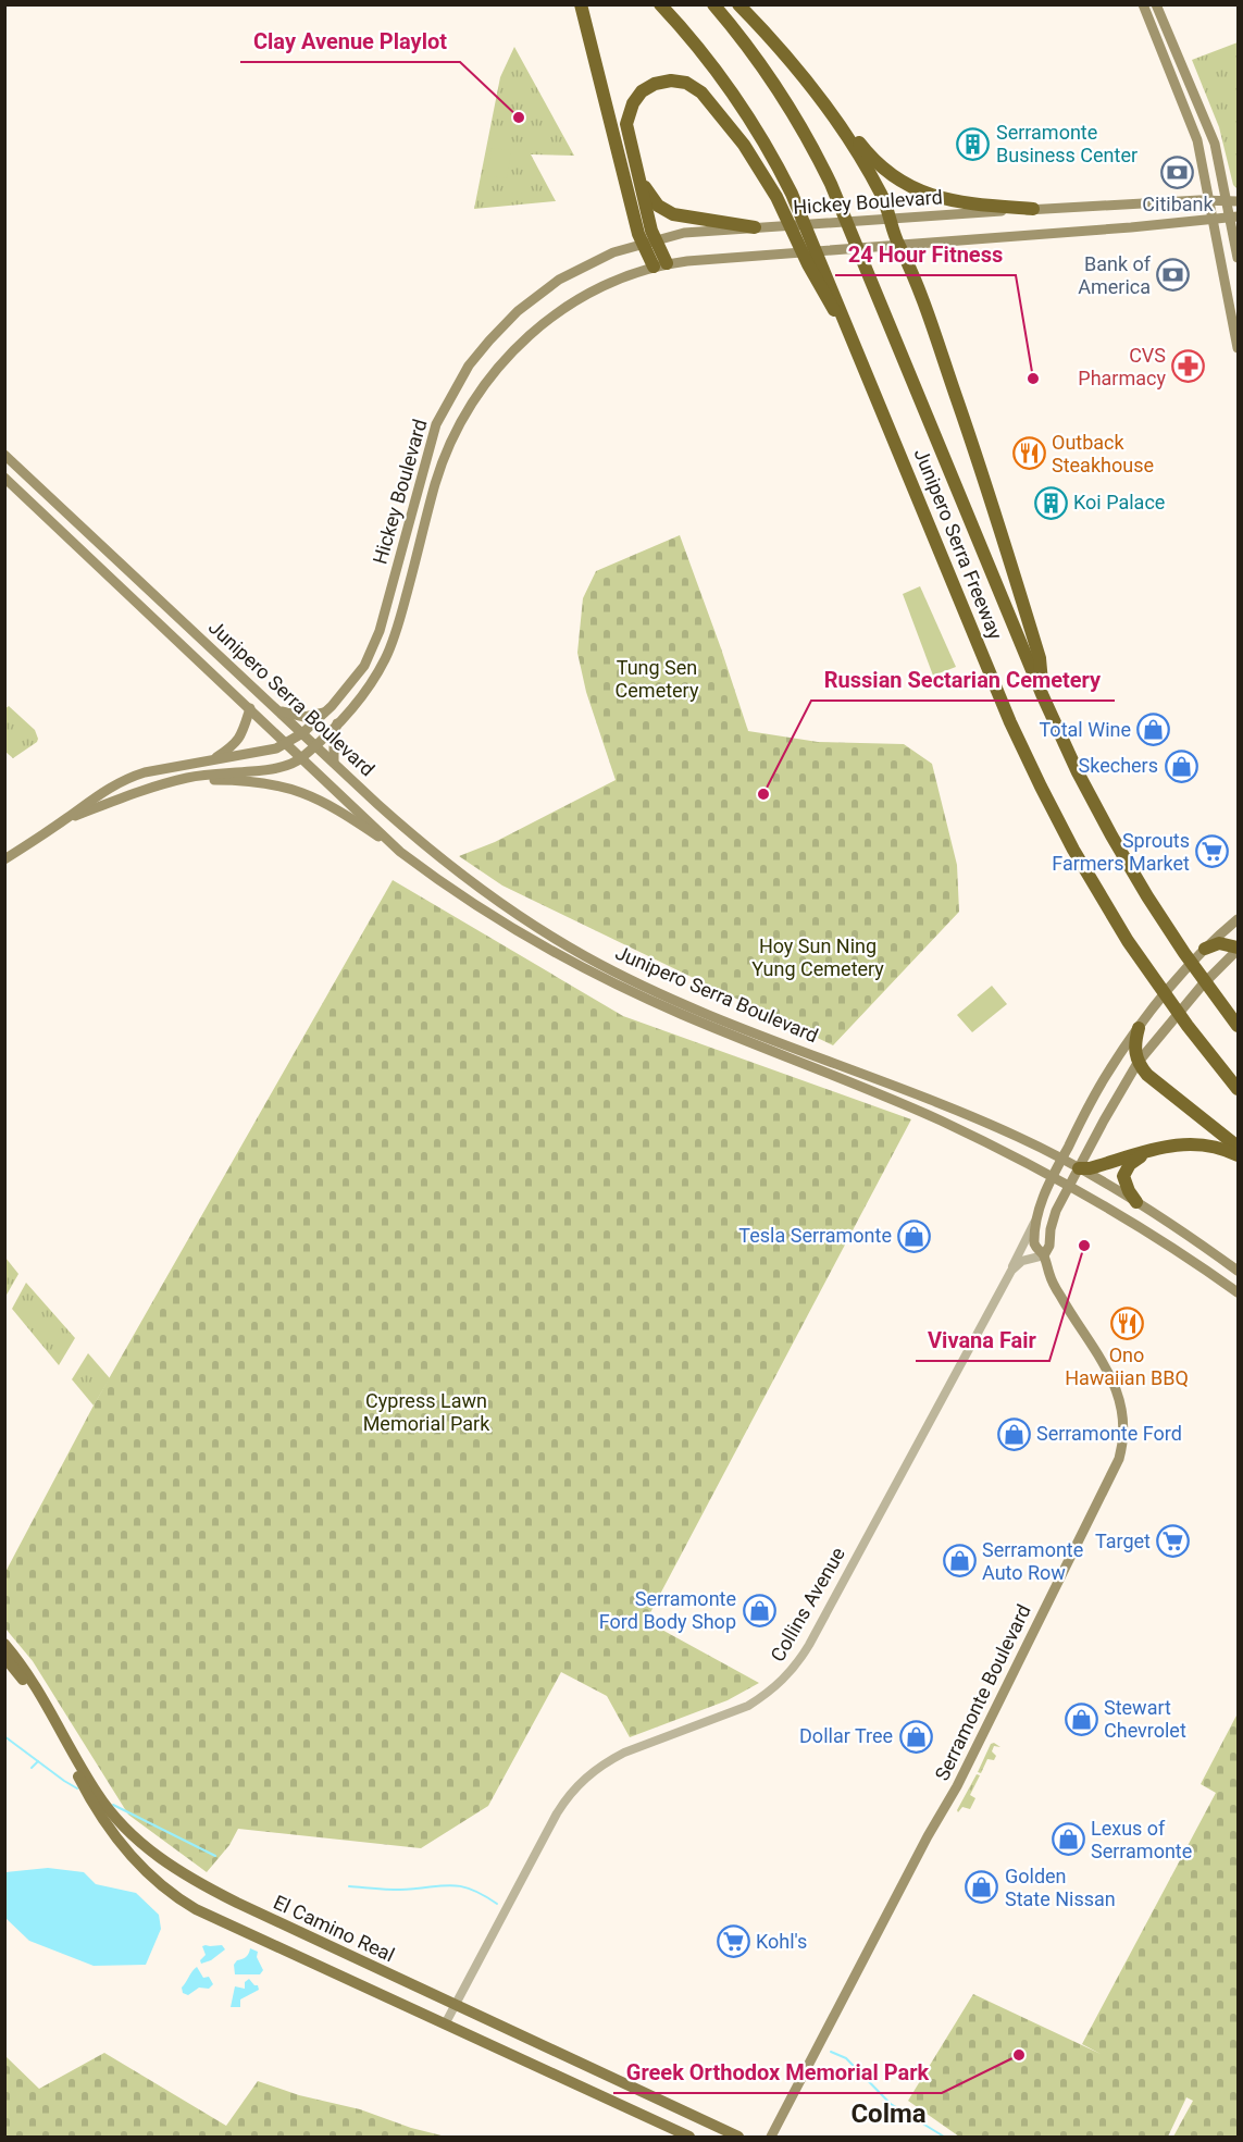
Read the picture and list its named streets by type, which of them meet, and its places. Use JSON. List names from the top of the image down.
{
  "streets": {
    "highway": ["Junipero Serra Freeway"],
    "main road": [
      "Hickey Boulevard",
      "Junipero Serra Boulevard",
      "Serramonte Boulevard",
      "El Camino Real"
    ],
    "street": ["Collins Avenue"]
  },
  "crossings": [
    ["Hickey Boulevard", "Junipero Serra Boulevard"],
    ["Junipero Serra Boulevard", "Serramonte Boulevard"],
    ["Collins Avenue", "Serramonte Boulevard"],
    ["Collins Avenue", "El Camino Real"]
  ],
  "districts": ["Colma"],
  "parks": ["Tung Sen Cemetery", "Hoy Sun Ning Yung Cemetery", "Cypress Lawn Memorial Park"],
  "places": {
    "other": [
      "Clay Avenue Playlot",
      "24 Hour Fitness",
      "Russian Sectarian Cemetery",
      "Vivana Fair",
      "Greek Orthodox Memorial Park"
    ],
    "building": ["Serramonte Business Center", "Koi Palace"],
    "bank": ["Citibank", "Bank of America"],
    "pharmacy": ["CVS Pharmacy"],
    "restaurant": ["Outback Steakhouse", "Ono Hawaiian BBQ"],
    "shop": [
      "Total Wine",
      "Skechers",
      "Tesla Serramonte",
      "Serramonte Ford",
      "Serramonte Auto Row",
      "Serramonte Ford Body Shop",
      "Stewart Chevrolet",
      "Dollar Tree",
      "Lexus of Serramonte",
      "Golden State Nissan"
    ],
    "supermarket": ["Sprouts Farmers Market", "Target", "Kohl's"]
  }
}
